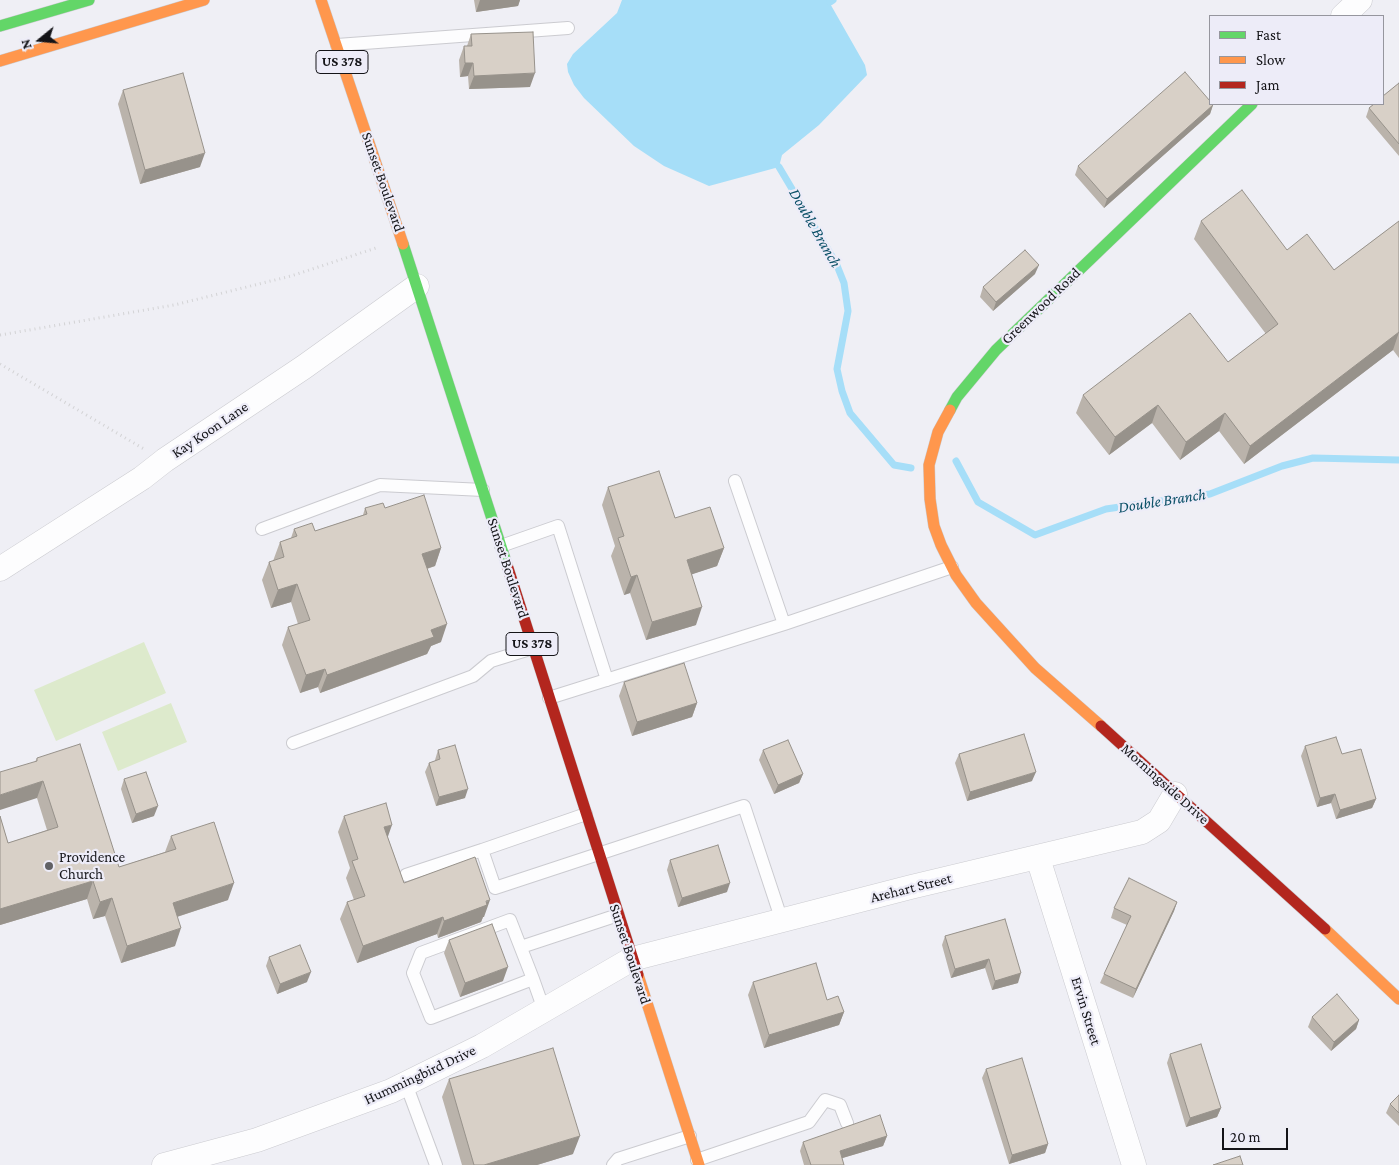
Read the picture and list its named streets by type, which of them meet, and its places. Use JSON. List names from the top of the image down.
{
  "streets": {
    "street": [
      "US 378",
      "Sunset Boulevard",
      "Greenwood Road",
      "Kay Koon Lane",
      "Morningside Drive",
      "Arehart Street",
      "Ervin Street",
      "Hummingbird Drive"
    ]
  },
  "crossings": [
    ["Sunset Boulevard", "Kay Koon Lane"],
    ["Sunset Boulevard", "Arehart Street"],
    ["Sunset Boulevard", "Hummingbird Drive"],
    ["Greenwood Road", "Morningside Drive"],
    ["Morningside Drive", "Arehart Street"],
    ["Arehart Street", "Ervin Street"],
    ["Arehart Street", "Hummingbird Drive"]
  ],
  "water": ["Double Branch"],
  "places": ["Providence Church"],
  "legend": ["Fast", "Slow", "Jam"],
  "scale_bar": "20 m",
  "north": "left"
}
